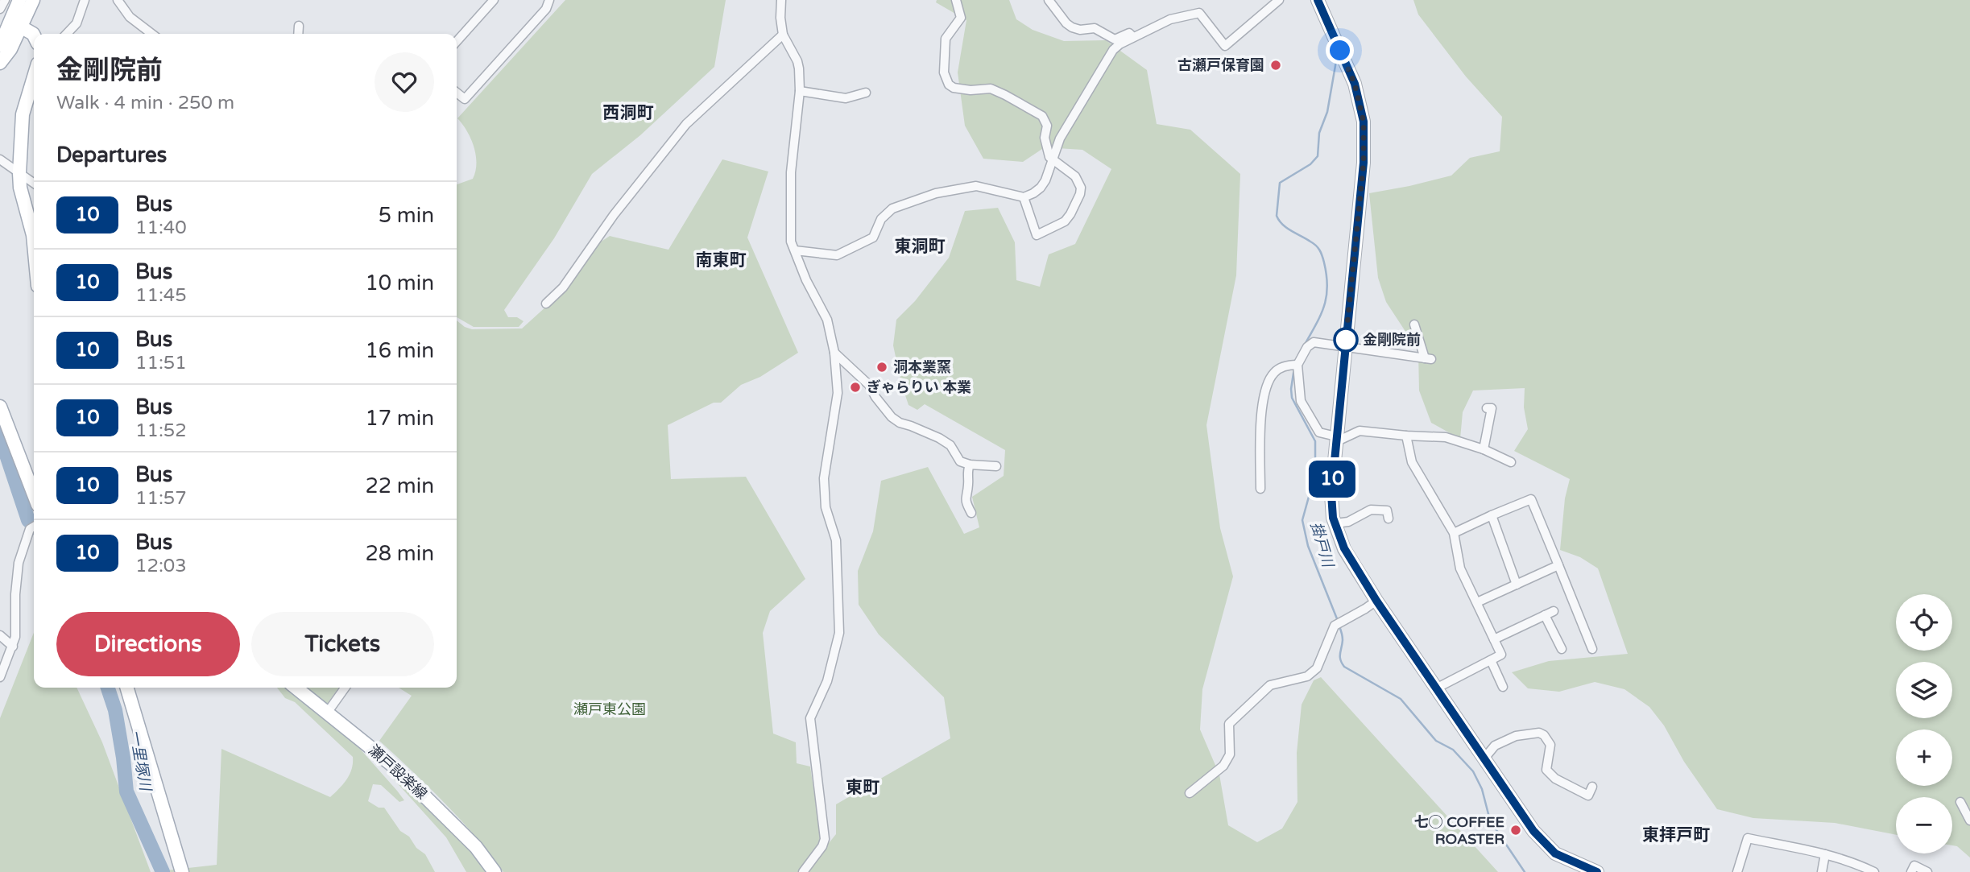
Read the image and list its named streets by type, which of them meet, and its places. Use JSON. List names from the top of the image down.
{
  "streets": {
    "main road": ["瀬戸設楽線"]
  },
  "districts": [
    "西洞町",
    "東洞町",
    "南東町",
    "東町",
    "東拝戸町"
  ],
  "water": ["掛戸川", "一里塚川"],
  "parks": ["瀬戸東公園"],
  "places": [
    "古瀬戸保育園",
    "金剛院前",
    "洞本業窯",
    "ぎゃらりい 本業",
    "七◯ COFFEE ROASTER"
  ],
  "lines": ["bus line 10"],
  "page": {
    "on_map": "10",
    "heading": [
      ["金剛院前", "Walk · 4 min · 250 m"],
      "Departures"
    ],
    "list": [
      {
        "mark": "10",
        "name": "Bus",
        "note": "11:40",
        "value": "5 min"
      },
      {
        "mark": "10",
        "name": "Bus",
        "note": "11:45",
        "value": "10 min"
      },
      {
        "mark": "10",
        "name": "Bus",
        "note": "11:51",
        "value": "16 min"
      },
      {
        "mark": "10",
        "name": "Bus",
        "note": "11:52",
        "value": "17 min"
      },
      {
        "mark": "10",
        "name": "Bus",
        "note": "11:57",
        "value": "22 min"
      },
      {
        "mark": "10",
        "name": "Bus",
        "note": "12:03",
        "value": "28 min"
      }
    ],
    "map_buttons": ["+", "−"],
    "buttons": ["Directions", "Tickets"]
  }
}
